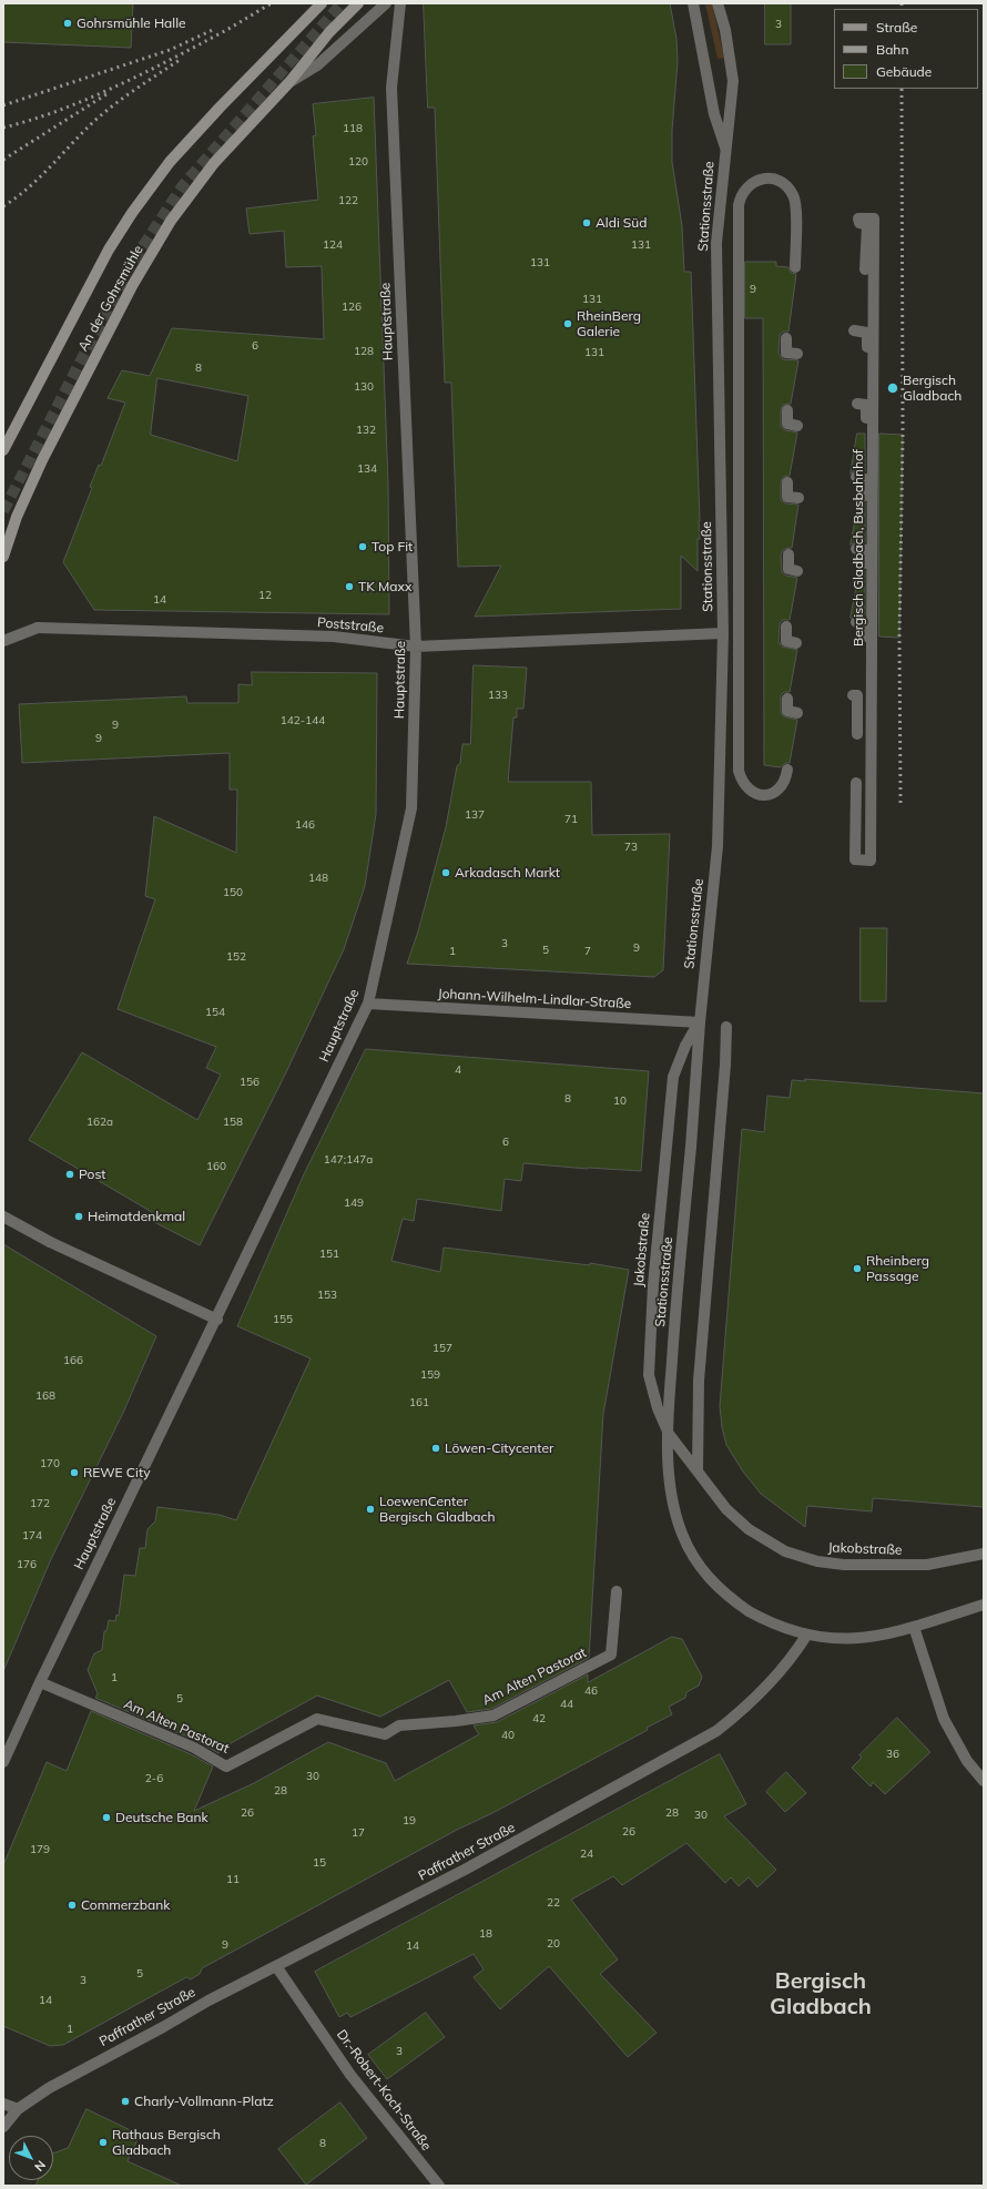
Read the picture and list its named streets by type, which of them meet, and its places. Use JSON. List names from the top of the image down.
{
  "streets": {
    "main road": ["An der Gohrsmühle"],
    "street": [
      "Stationsstraße",
      "Hauptstraße",
      "Bergisch Gladbach, Busbahnhof",
      "Poststraße",
      "Johann-Wilhelm-Lindlar-Straße",
      "Jakobstraße",
      "Am Alten Pastorat",
      "Paffrather Straße",
      "Dr.-Robert-Koch-Straße"
    ]
  },
  "crossings": [
    ["Stationsstraße", "Poststraße"],
    ["Stationsstraße", "Johann-Wilhelm-Lindlar-Straße"],
    ["Stationsstraße", "Jakobstraße"],
    ["Stationsstraße", "Paffrather Straße"],
    ["Hauptstraße", "Poststraße"],
    ["Hauptstraße", "Johann-Wilhelm-Lindlar-Straße"],
    ["Hauptstraße", "Am Alten Pastorat"],
    ["Johann-Wilhelm-Lindlar-Straße", "Jakobstraße"],
    ["Paffrather Straße", "Dr.-Robert-Koch-Straße"]
  ],
  "districts": ["Bergisch Gladbach"],
  "places": [
    "Gohrsmühle Halle",
    "Aldi Süd",
    "RheinBerg Galerie",
    "Bergisch Gladbach",
    "Top Fit",
    "TK Maxx",
    "Arkadasch Markt",
    "Post",
    "Heimatdenkmal",
    "Rheinberg Passage",
    "Löwen-Citycenter",
    "REWE City",
    "LoewenCenter Bergisch Gladbach",
    "Deutsche Bank",
    "Commerzbank",
    "Charly-Vollmann-Platz",
    "Rathaus Bergisch Gladbach"
  ],
  "house_numbers": [
    "3",
    "118",
    "120",
    "122",
    "124",
    "131",
    "131",
    "9",
    "131",
    "126",
    "6",
    "128",
    "131",
    "8",
    "130",
    "132",
    "134",
    "12",
    "14",
    "133",
    "142-144",
    "9",
    "9",
    "137",
    "71",
    "146",
    "73",
    "148",
    "150",
    "3",
    "9",
    "5",
    "1",
    "7",
    "152",
    "154",
    "4",
    "156",
    "8",
    "10",
    "162a",
    "158",
    "6",
    "147;147a",
    "160",
    "149",
    "151",
    "153",
    "155",
    "157",
    "166",
    "159",
    "168",
    "161",
    "170",
    "172",
    "174",
    "176",
    "1",
    "46",
    "5",
    "44",
    "42",
    "40",
    "36",
    "30",
    "2-6",
    "28",
    "26",
    "28",
    "30",
    "19",
    "26",
    "17",
    "179",
    "24",
    "15",
    "11",
    "22",
    "18",
    "20",
    "9",
    "14",
    "5",
    "3",
    "14",
    "1",
    "3",
    "8"
  ],
  "legend": ["Straße", "Bahn", "Gebäude"],
  "north": "bottom right"
}
